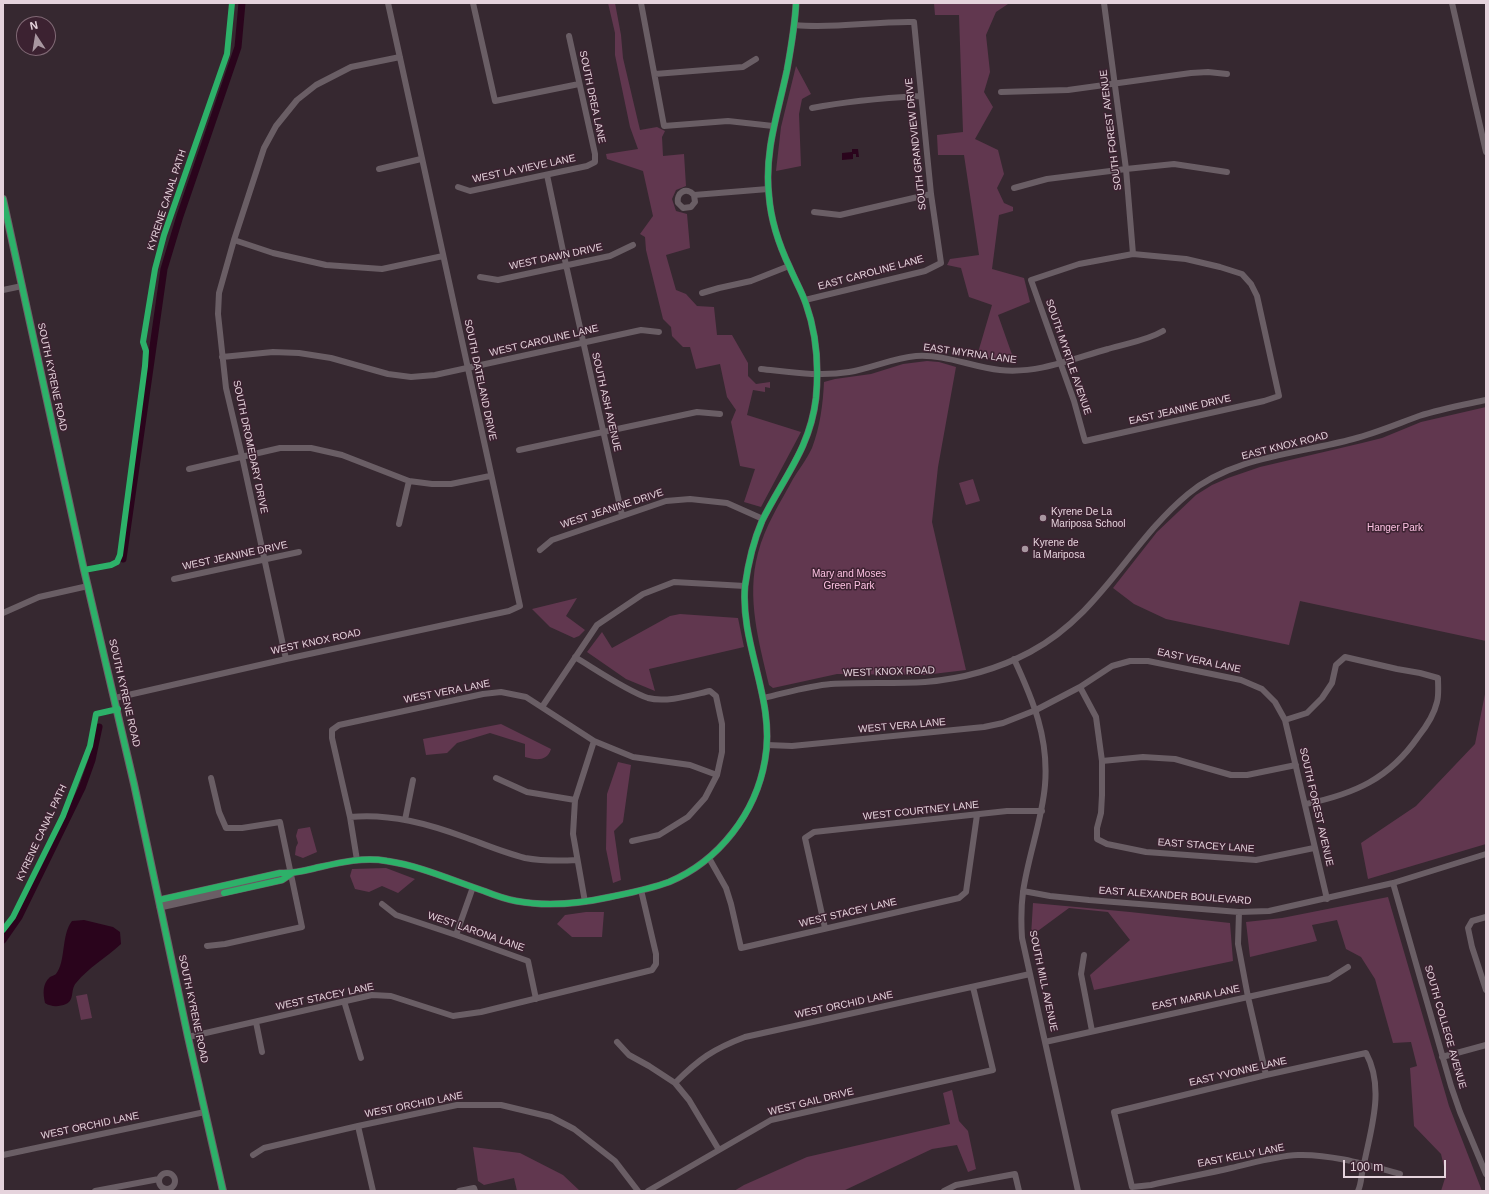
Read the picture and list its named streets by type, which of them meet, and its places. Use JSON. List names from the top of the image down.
{
  "streets": {
    "main road": ["SOUTH KYRENE ROAD"],
    "street": [
      "SOUTH DREA LANE",
      "SOUTH FOREST AVENUE",
      "SOUTH GRANDVIEW DRIVE",
      "WEST LA VIEVE LANE",
      "WEST DAWN DRIVE",
      "EAST CAROLINE LANE",
      "WEST CAROLINE LANE",
      "EAST MYRNA LANE",
      "SOUTH MYRTLE AVENUE",
      "SOUTH DATELAND DRIVE",
      "SOUTH ASH AVENUE",
      "EAST JEANINE DRIVE",
      "EAST KNOX ROAD",
      "SOUTH DROMEDARY DRIVE",
      "WEST JEANINE DRIVE",
      "WEST KNOX ROAD",
      "EAST VERA LANE",
      "WEST VERA LANE",
      "WEST COURTNEY LANE",
      "EAST STACEY LANE",
      "EAST ALEXANDER BOULEVARD",
      "WEST STACEY LANE",
      "WEST LARONA LANE",
      "SOUTH MILL AVENUE",
      "EAST MARIA LANE",
      "WEST ORCHID LANE",
      "SOUTH COLLEGE AVENUE",
      "EAST YVONNE LANE",
      "WEST GAIL DRIVE",
      "EAST KELLY LANE"
    ],
    "cycle path": ["KYRENE CANAL PATH"]
  },
  "crossings": [
    ["SOUTH DREA LANE", "WEST LA VIEVE LANE"],
    ["SOUTH FOREST AVENUE", "SOUTH MYRTLE AVENUE"],
    ["SOUTH FOREST AVENUE", "EAST JEANINE DRIVE"],
    ["SOUTH FOREST AVENUE", "EAST VERA LANE"],
    ["SOUTH FOREST AVENUE", "EAST STACEY LANE"],
    ["SOUTH FOREST AVENUE", "EAST ALEXANDER BOULEVARD"],
    ["SOUTH GRANDVIEW DRIVE", "EAST CAROLINE LANE"],
    ["WEST LA VIEVE LANE", "SOUTH ASH AVENUE"],
    ["WEST DAWN DRIVE", "SOUTH ASH AVENUE"],
    ["WEST CAROLINE LANE", "SOUTH DATELAND DRIVE"],
    ["WEST CAROLINE LANE", "SOUTH ASH AVENUE"],
    ["WEST CAROLINE LANE", "SOUTH DROMEDARY DRIVE"],
    ["EAST MYRNA LANE", "SOUTH MYRTLE AVENUE"],
    ["SOUTH MYRTLE AVENUE", "EAST JEANINE DRIVE"],
    ["SOUTH KYRENE ROAD", "WEST KNOX ROAD"],
    ["SOUTH KYRENE ROAD", "WEST STACEY LANE"],
    ["SOUTH KYRENE ROAD", "WEST ORCHID LANE"],
    ["SOUTH DATELAND DRIVE", "SOUTH DROMEDARY DRIVE"],
    ["SOUTH DATELAND DRIVE", "WEST KNOX ROAD"],
    ["SOUTH ASH AVENUE", "WEST JEANINE DRIVE"],
    ["EAST KNOX ROAD", "WEST KNOX ROAD"],
    ["EAST KNOX ROAD", "SOUTH MILL AVENUE"],
    ["SOUTH DROMEDARY DRIVE", "WEST JEANINE DRIVE"],
    ["SOUTH DROMEDARY DRIVE", "WEST KNOX ROAD"],
    ["WEST KNOX ROAD", "SOUTH MILL AVENUE"],
    ["EAST VERA LANE", "WEST VERA LANE"],
    ["EAST VERA LANE", "SOUTH MILL AVENUE"],
    ["WEST VERA LANE", "SOUTH MILL AVENUE"],
    ["WEST COURTNEY LANE", "WEST STACEY LANE"],
    ["WEST COURTNEY LANE", "SOUTH MILL AVENUE"],
    ["EAST ALEXANDER BOULEVARD", "SOUTH MILL AVENUE"],
    ["EAST ALEXANDER BOULEVARD", "SOUTH COLLEGE AVENUE"],
    ["WEST STACEY LANE", "WEST LARONA LANE"],
    ["SOUTH MILL AVENUE", "EAST MARIA LANE"],
    ["SOUTH MILL AVENUE", "WEST ORCHID LANE"],
    ["WEST ORCHID LANE", "WEST GAIL DRIVE"],
    ["EAST YVONNE LANE", "EAST KELLY LANE"]
  ],
  "parks": ["Hanger Park", "Mary and Moses Green Park"],
  "places": ["Kyrene De La Mariposa School", "Kyrene de la Mariposa"],
  "scale_bar": "100 m",
  "north": "top"
}
